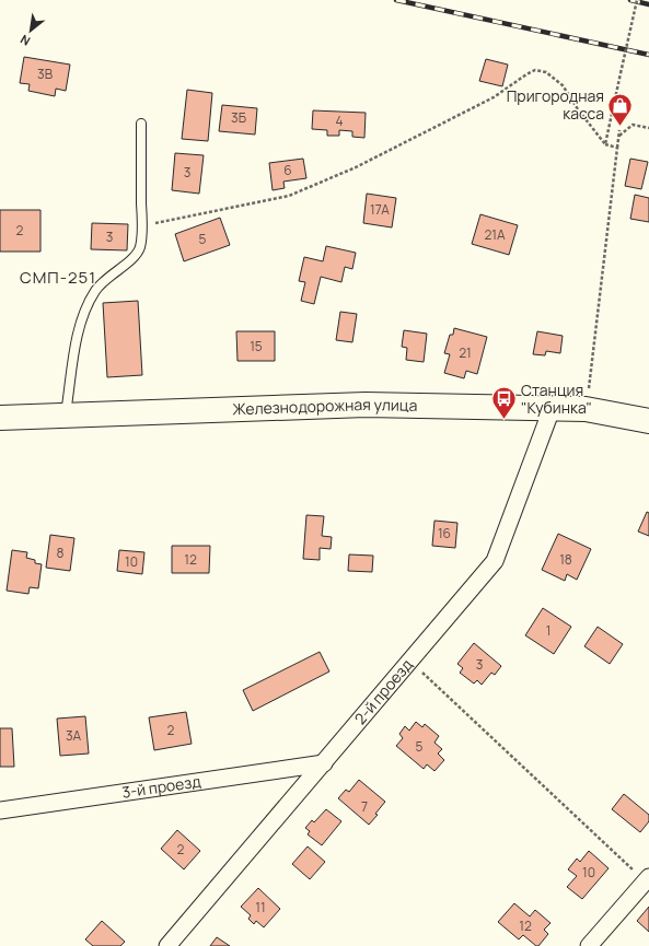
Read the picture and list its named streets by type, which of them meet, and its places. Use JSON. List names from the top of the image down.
{
  "streets": {
    "street": ["Железнодорожная улица", "2-й проезд", "3-й проезд"]
  },
  "crossings": [
    ["Железнодорожная улица", "2-й проезд"],
    ["2-й проезд", "3-й проезд"]
  ],
  "districts": ["СМП-251"],
  "places": {
    "shop": ["Пригородная касса"],
    "bus stop": ["Станция \"Кубинка\""]
  },
  "house_numbers": [
    "3В",
    "3Б",
    "4",
    "6",
    "3",
    "17А",
    "2",
    "21А",
    "3",
    "5",
    "15",
    "21",
    "16",
    "8",
    "12",
    "18",
    "10",
    "1",
    "3",
    "2",
    "3А",
    "5",
    "7",
    "2",
    "10",
    "11",
    "12"
  ],
  "north": "bottom left"
}
